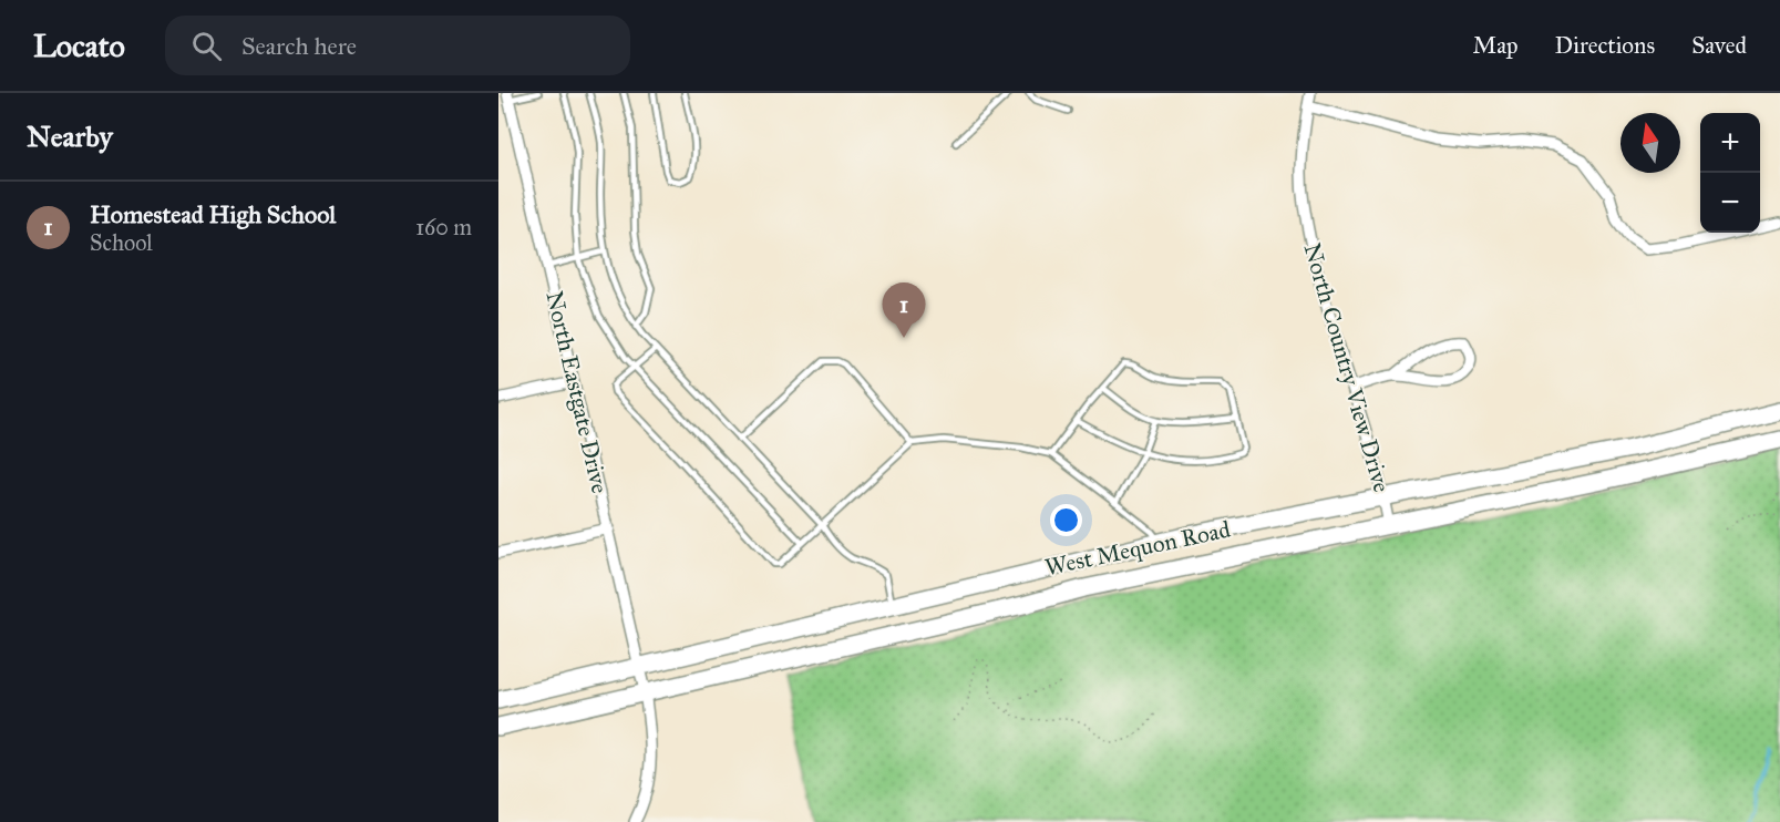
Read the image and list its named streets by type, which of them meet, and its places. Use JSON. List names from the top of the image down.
{
  "streets": {
    "main road": ["West Mequon Road"],
    "street": ["North Country View Drive", "North Eastgate Drive"]
  },
  "crossings": [
    ["North Country View Drive", "West Mequon Road"],
    ["North Eastgate Drive", "West Mequon Road"]
  ],
  "north": "top",
  "page": {
    "header": "Locato",
    "search": "Search here",
    "nav": ["Map", "Directions", "Saved"],
    "heading": "Nearby",
    "map_buttons": ["+", "−"],
    "list": [
      {
        "mark": "1",
        "name": "Homestead High School",
        "note": "School",
        "value": "160 m"
      }
    ],
    "pins": "1"
  }
}
